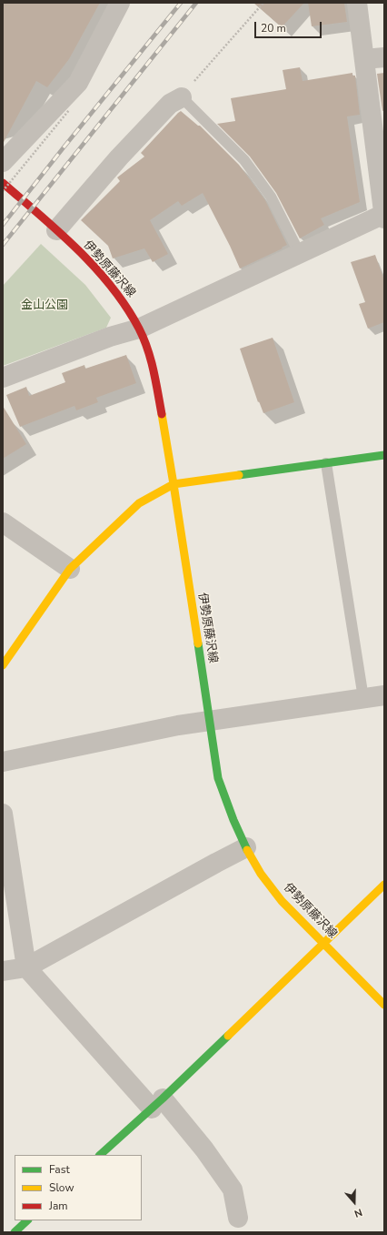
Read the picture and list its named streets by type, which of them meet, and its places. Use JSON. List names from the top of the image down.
{
  "streets": {
    "main road": ["伊勢原藤沢線"]
  },
  "parks": ["金山公園"],
  "legend": ["Fast", "Slow", "Jam"],
  "scale_bar": "20 m",
  "north": "bottom"
}
